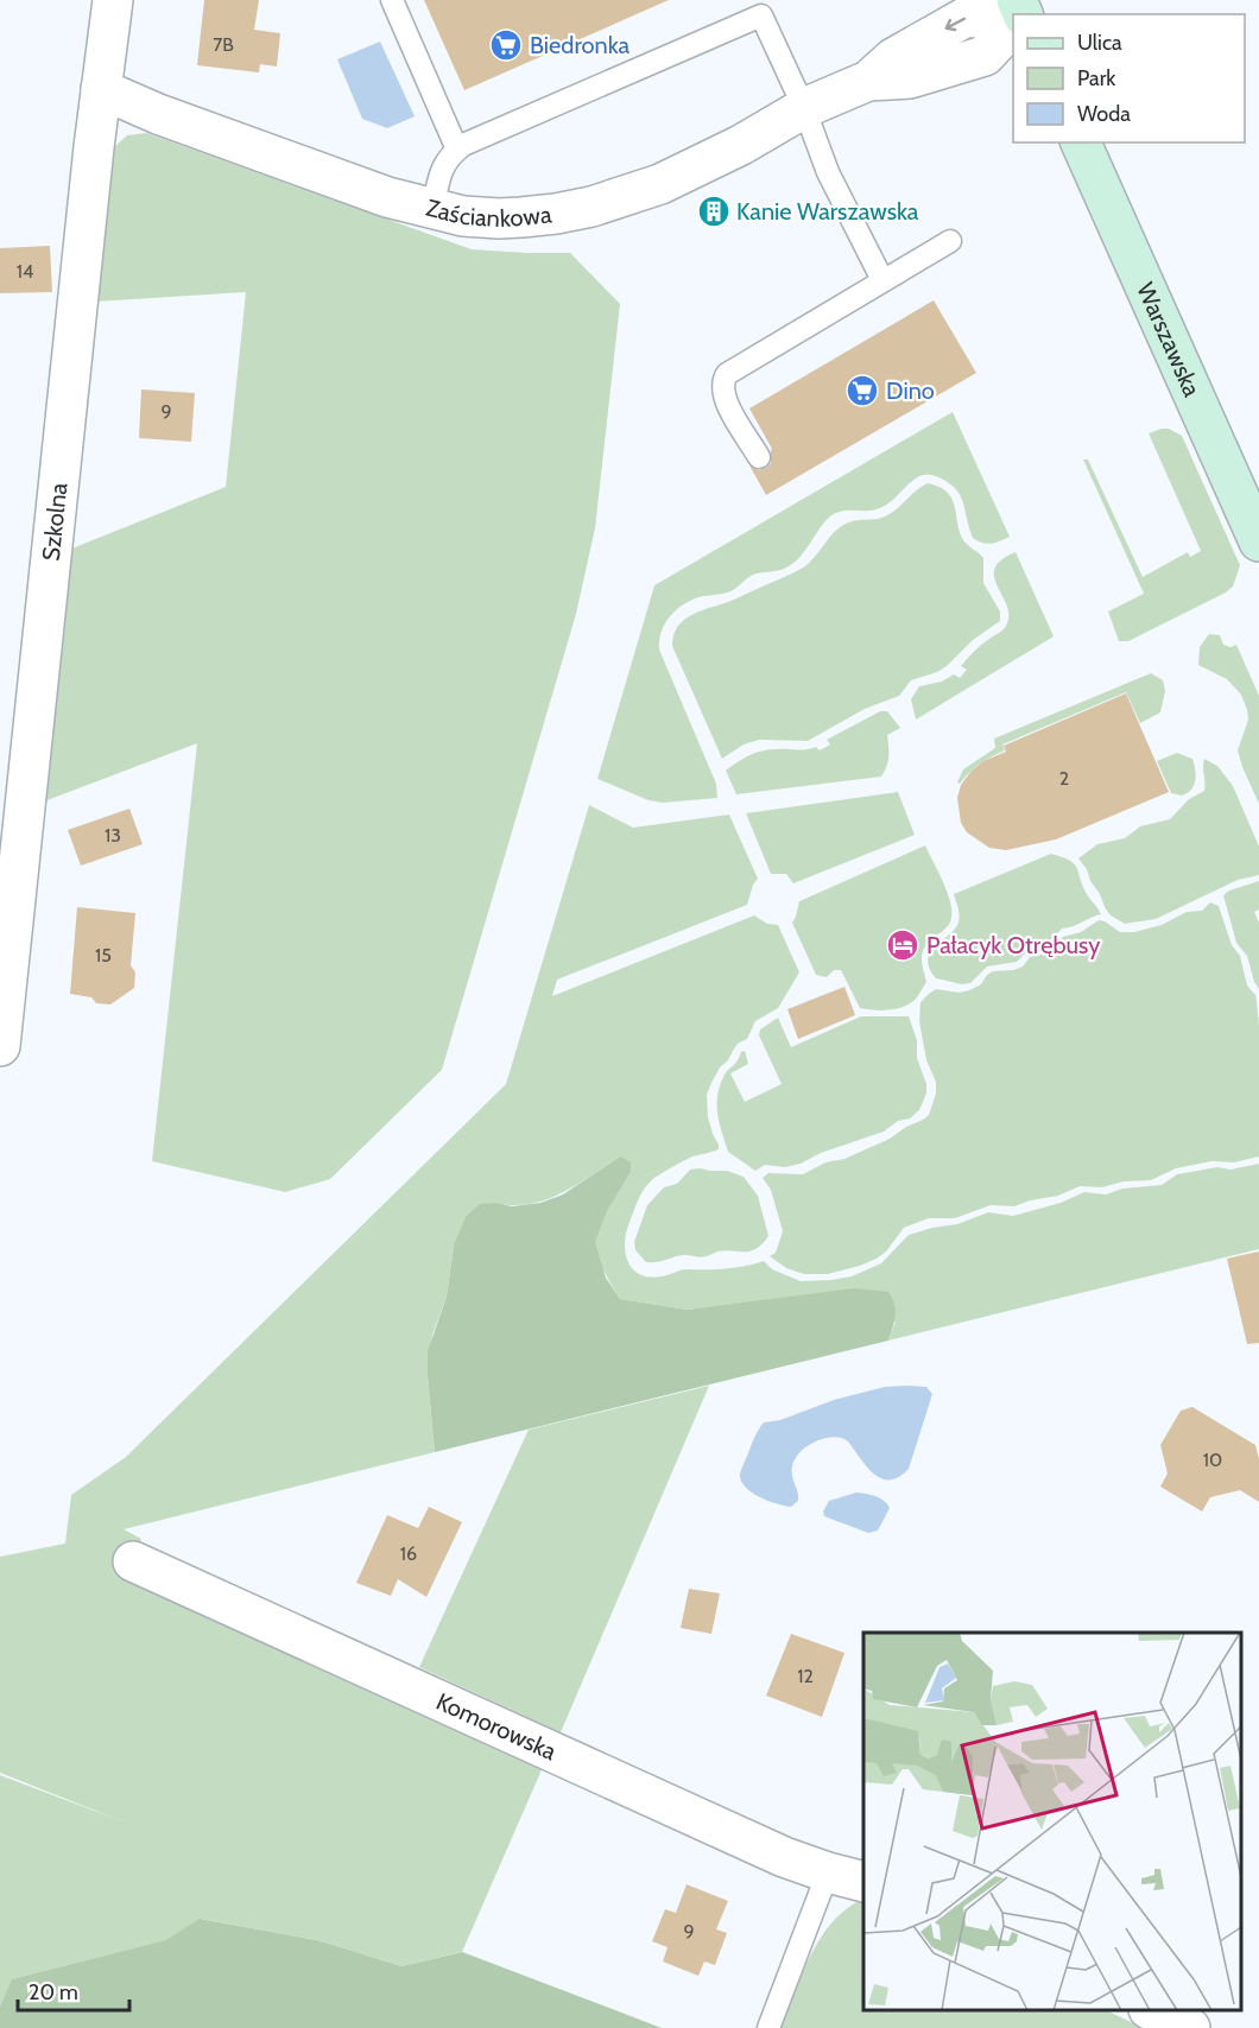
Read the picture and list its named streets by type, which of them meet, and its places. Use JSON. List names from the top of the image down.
{
  "streets": {
    "main road": ["Warszawska"],
    "street": ["Zaściankowa", "Szkolna", "Komorowska"]
  },
  "crossings": [
    ["Zaściankowa", "Szkolna"]
  ],
  "places": {
    "supermarket": ["Biedronka", "Dino"],
    "building": ["Kanie Warszawska"],
    "hotel": ["Pałacyk Otrębusy"]
  },
  "house_numbers": [
    "7B",
    "14",
    "9",
    "2",
    "13",
    "15",
    "10",
    "16",
    "12",
    "9"
  ],
  "legend": ["Ulica", "Park", "Woda"],
  "scale_bar": "20 m"
}
